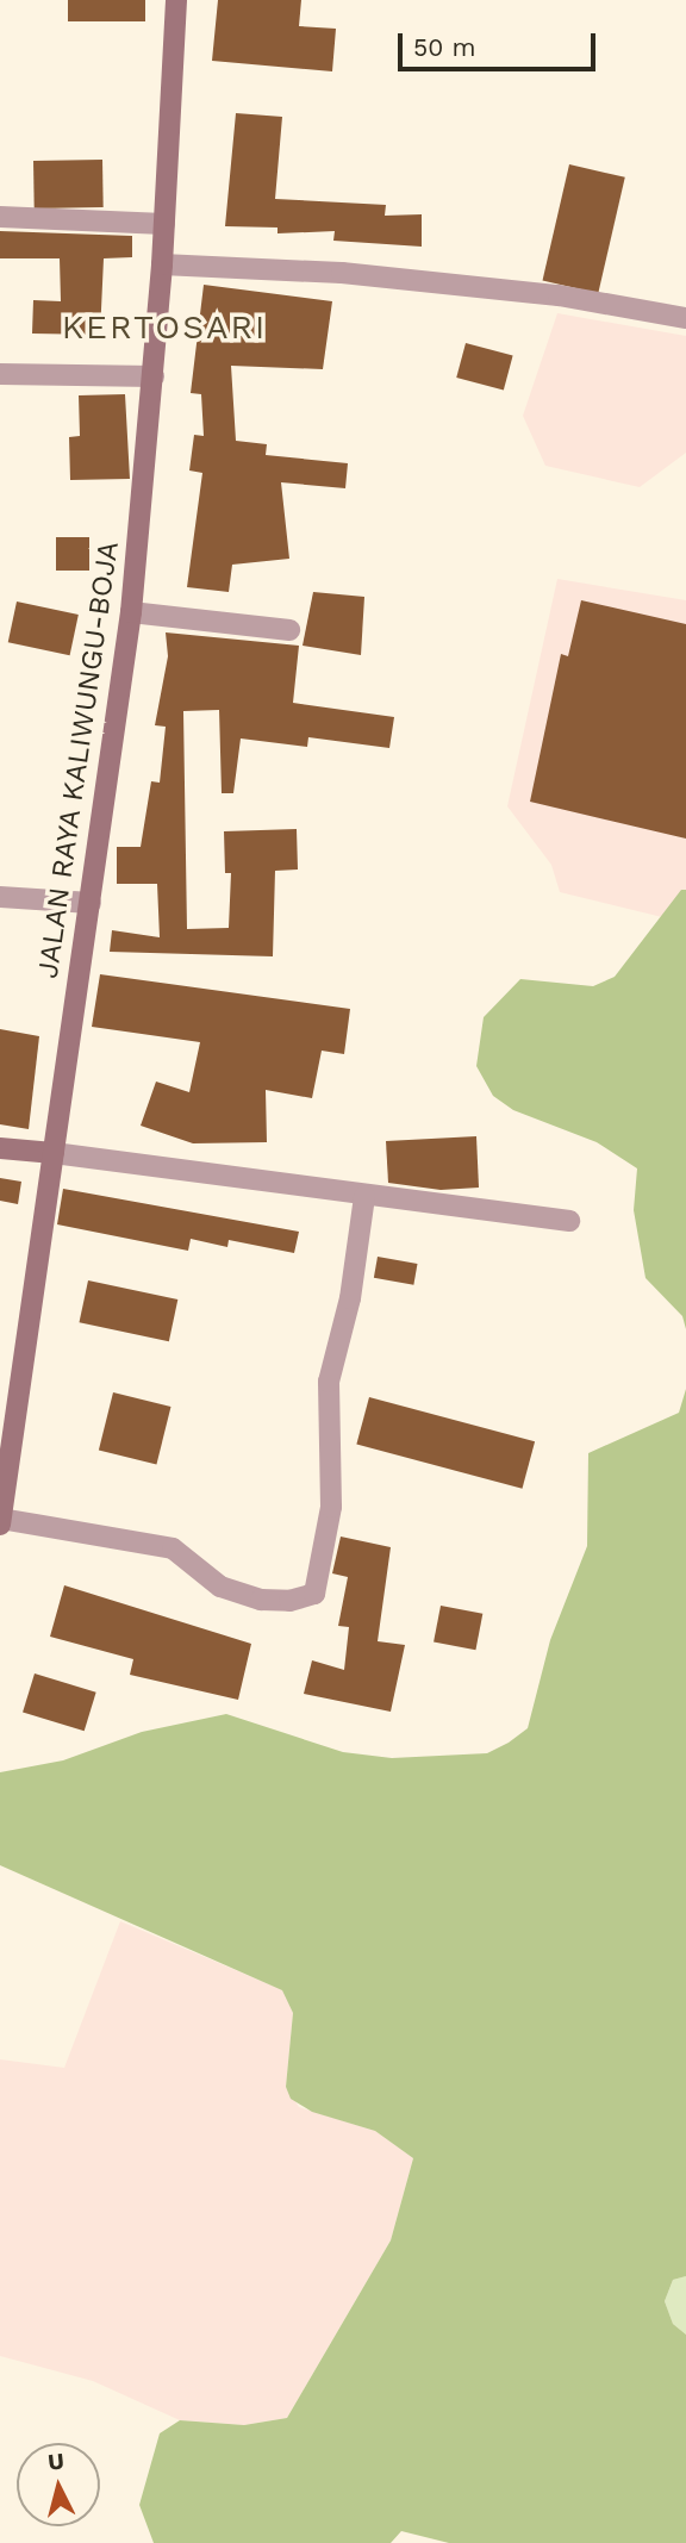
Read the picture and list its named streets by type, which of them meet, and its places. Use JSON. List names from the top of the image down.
{
  "streets": {
    "main road": ["JALAN RAYA KALIWUNGU-BOJA"]
  },
  "districts": ["KERTOSARI"],
  "scale_bar": "50 m",
  "north": "top"
}
